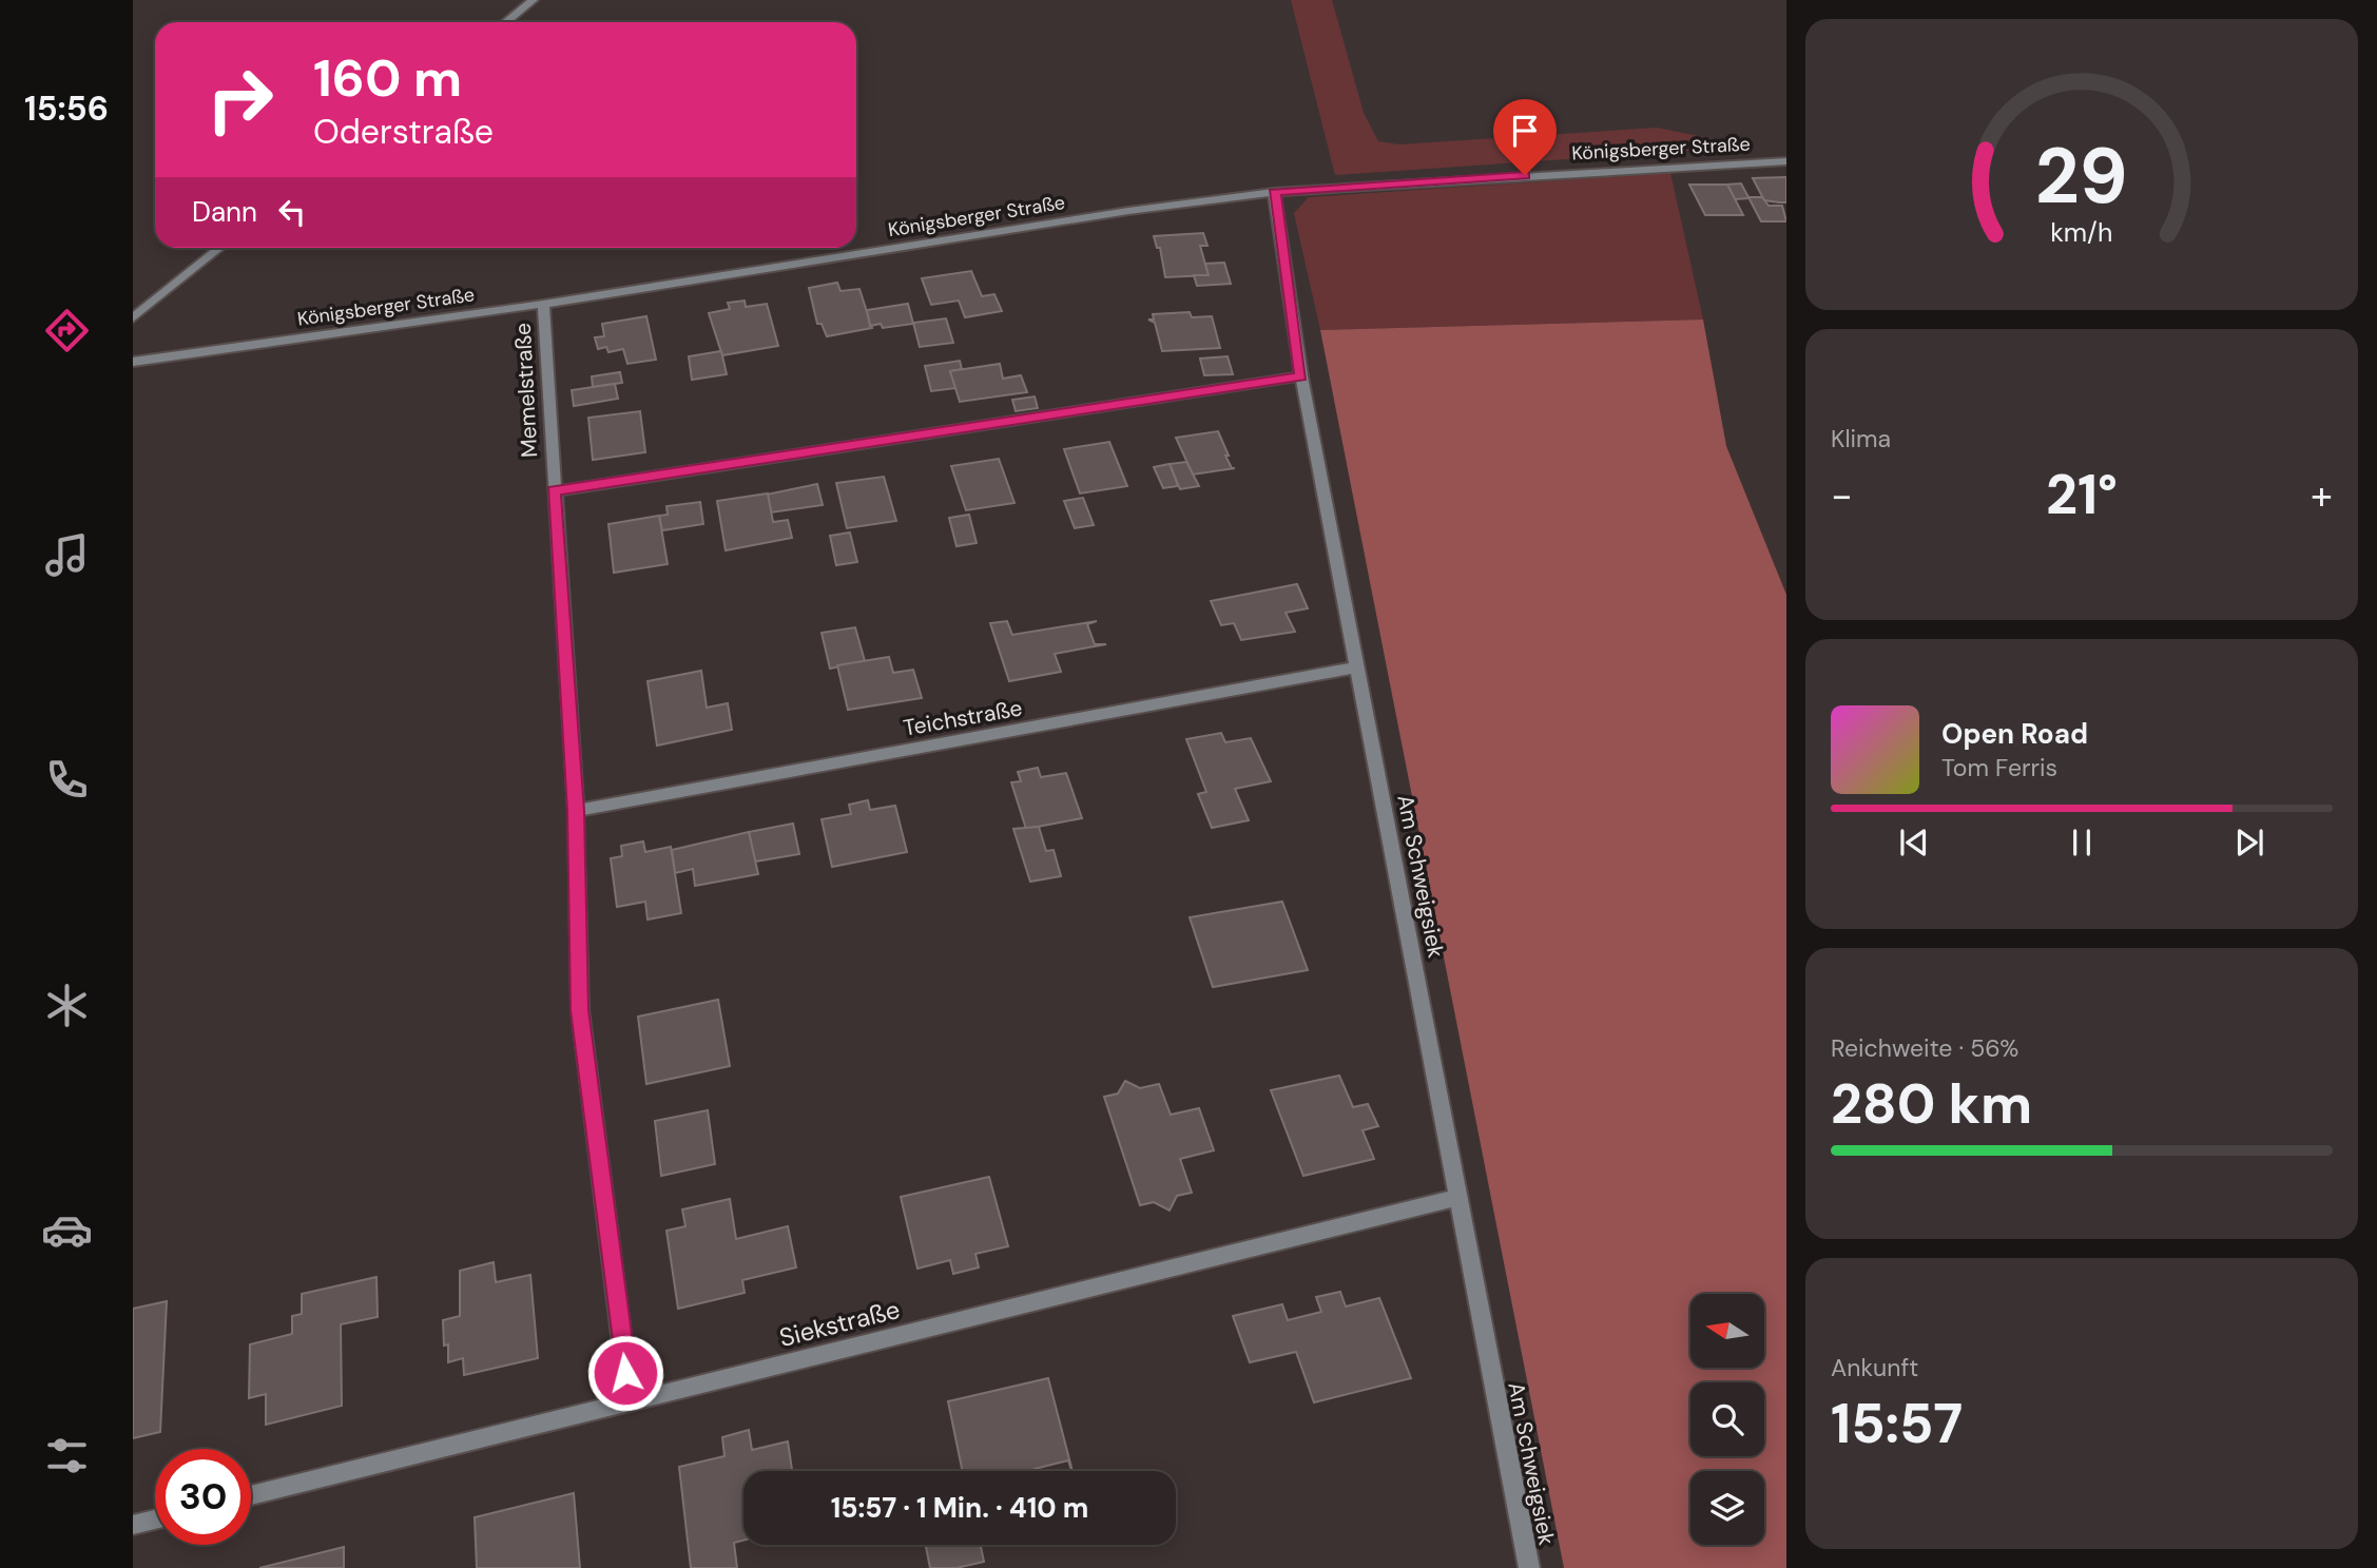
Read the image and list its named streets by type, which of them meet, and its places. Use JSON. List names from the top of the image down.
{
  "streets": {
    "street": [
      "Königsberger Straße",
      "Memelstraße",
      "Teichstraße",
      "Am Schweigsiek",
      "Siekstraße"
    ]
  },
  "crossings": [
    ["Königsberger Straße", "Memelstraße"],
    ["Königsberger Straße", "Am Schweigsiek"],
    ["Memelstraße", "Teichstraße"],
    ["Memelstraße", "Siekstraße"],
    ["Teichstraße", "Am Schweigsiek"],
    ["Am Schweigsiek", "Siekstraße"]
  ],
  "north": "left",
  "page": {
    "tabs": "15:56",
    "turn": ["160 m", "Oderstraße"],
    "then": "Dann",
    "tile": [
      "Klima",
      ["Reichweite · 56%", "280 km"],
      ["Ankunft", "15:57"]
    ],
    "heat": ["−", "21°", "+"],
    "song": ["Open Road", "Tom Ferris"],
    "limit": "30",
    "trip": "15:57 · 1 Min. · 410 m",
    "gauge": ["29", "km/h"]
  }
}
